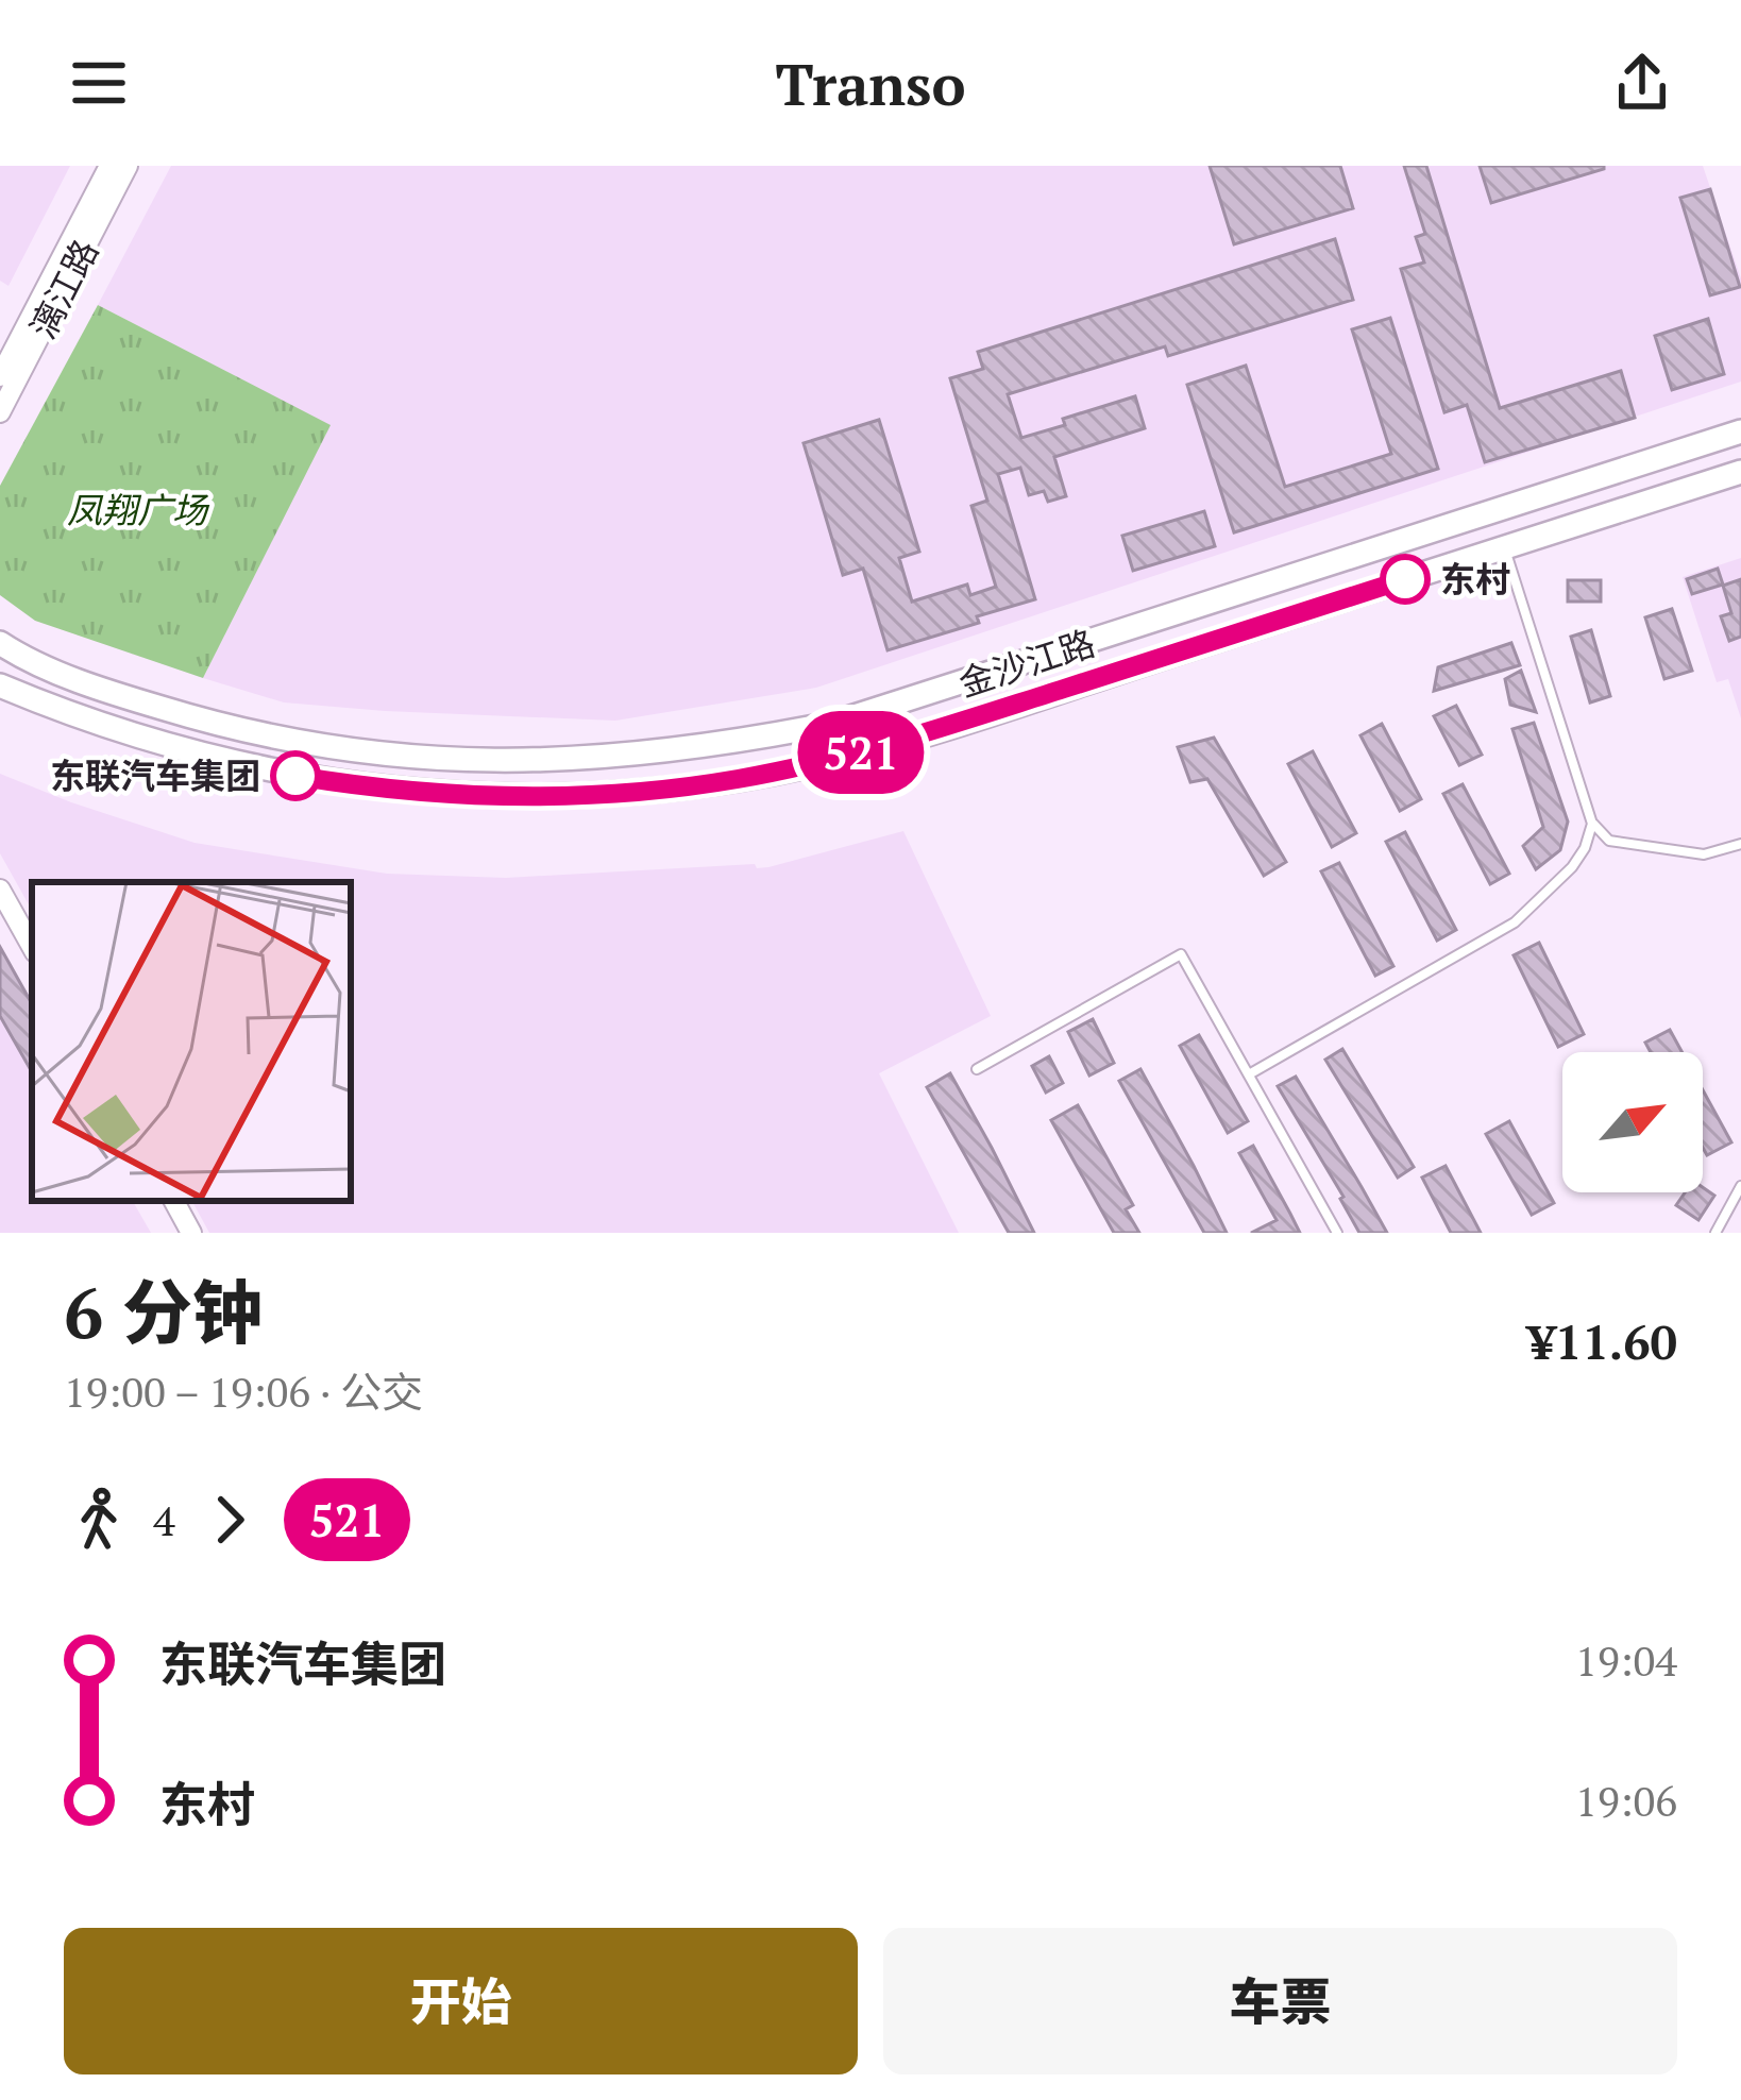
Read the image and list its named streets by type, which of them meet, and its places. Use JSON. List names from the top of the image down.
{
  "streets": {
    "main road": ["漓江路", "金沙江路"]
  },
  "parks": ["凤翔广场"],
  "places": ["东村", "东联汽车集团"],
  "lines": ["bus line 521"],
  "north": "top right",
  "page": {
    "header": "Transo",
    "on_map": "521",
    "heading": ["6 分钟", "19:00 – 19:06 · 公交", "¥11.60"],
    "legs": ["4", "521"],
    "list": [
      {
        "name": "东联汽车集团",
        "value": "19:04"
      },
      {
        "name": "东村",
        "value": "19:06"
      }
    ],
    "buttons": ["开始", "车票"]
  }
}
